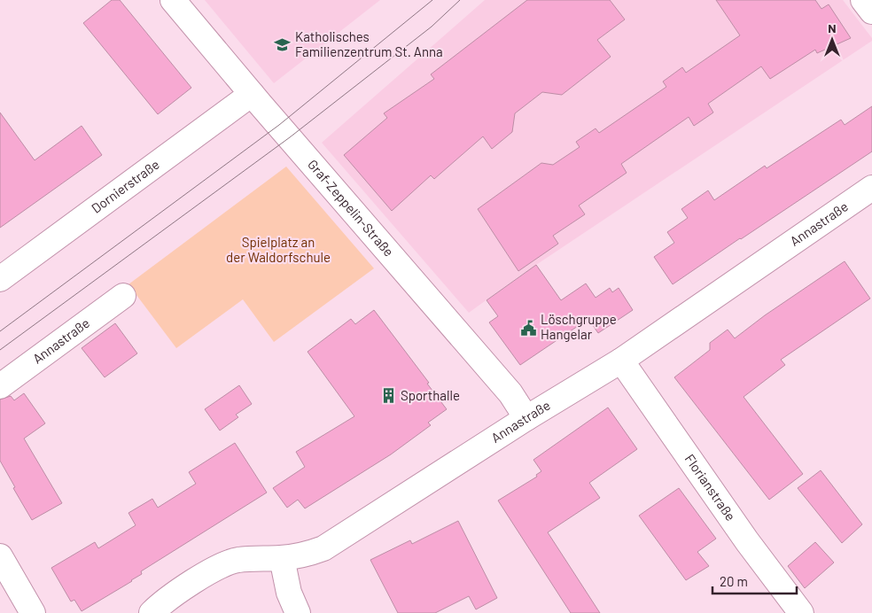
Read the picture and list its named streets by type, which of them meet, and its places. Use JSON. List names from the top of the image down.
{
  "streets": {
    "street": [
      "Dornierstraße",
      "Graf-Zeppelin-Straße",
      "Annastraße",
      "Florianstraße"
    ]
  },
  "crossings": [
    ["Dornierstraße", "Graf-Zeppelin-Straße"],
    ["Graf-Zeppelin-Straße", "Annastraße"],
    ["Annastraße", "Florianstraße"]
  ],
  "parks": ["Spielplatz an der Waldorfschule"],
  "places": {
    "school or university": ["Katholisches Familienzentrum St. Anna"],
    "public building": ["Löschgruppe Hangelar"],
    "building": ["Sporthalle"]
  },
  "scale_bar": "20 m",
  "north": "top"
}
